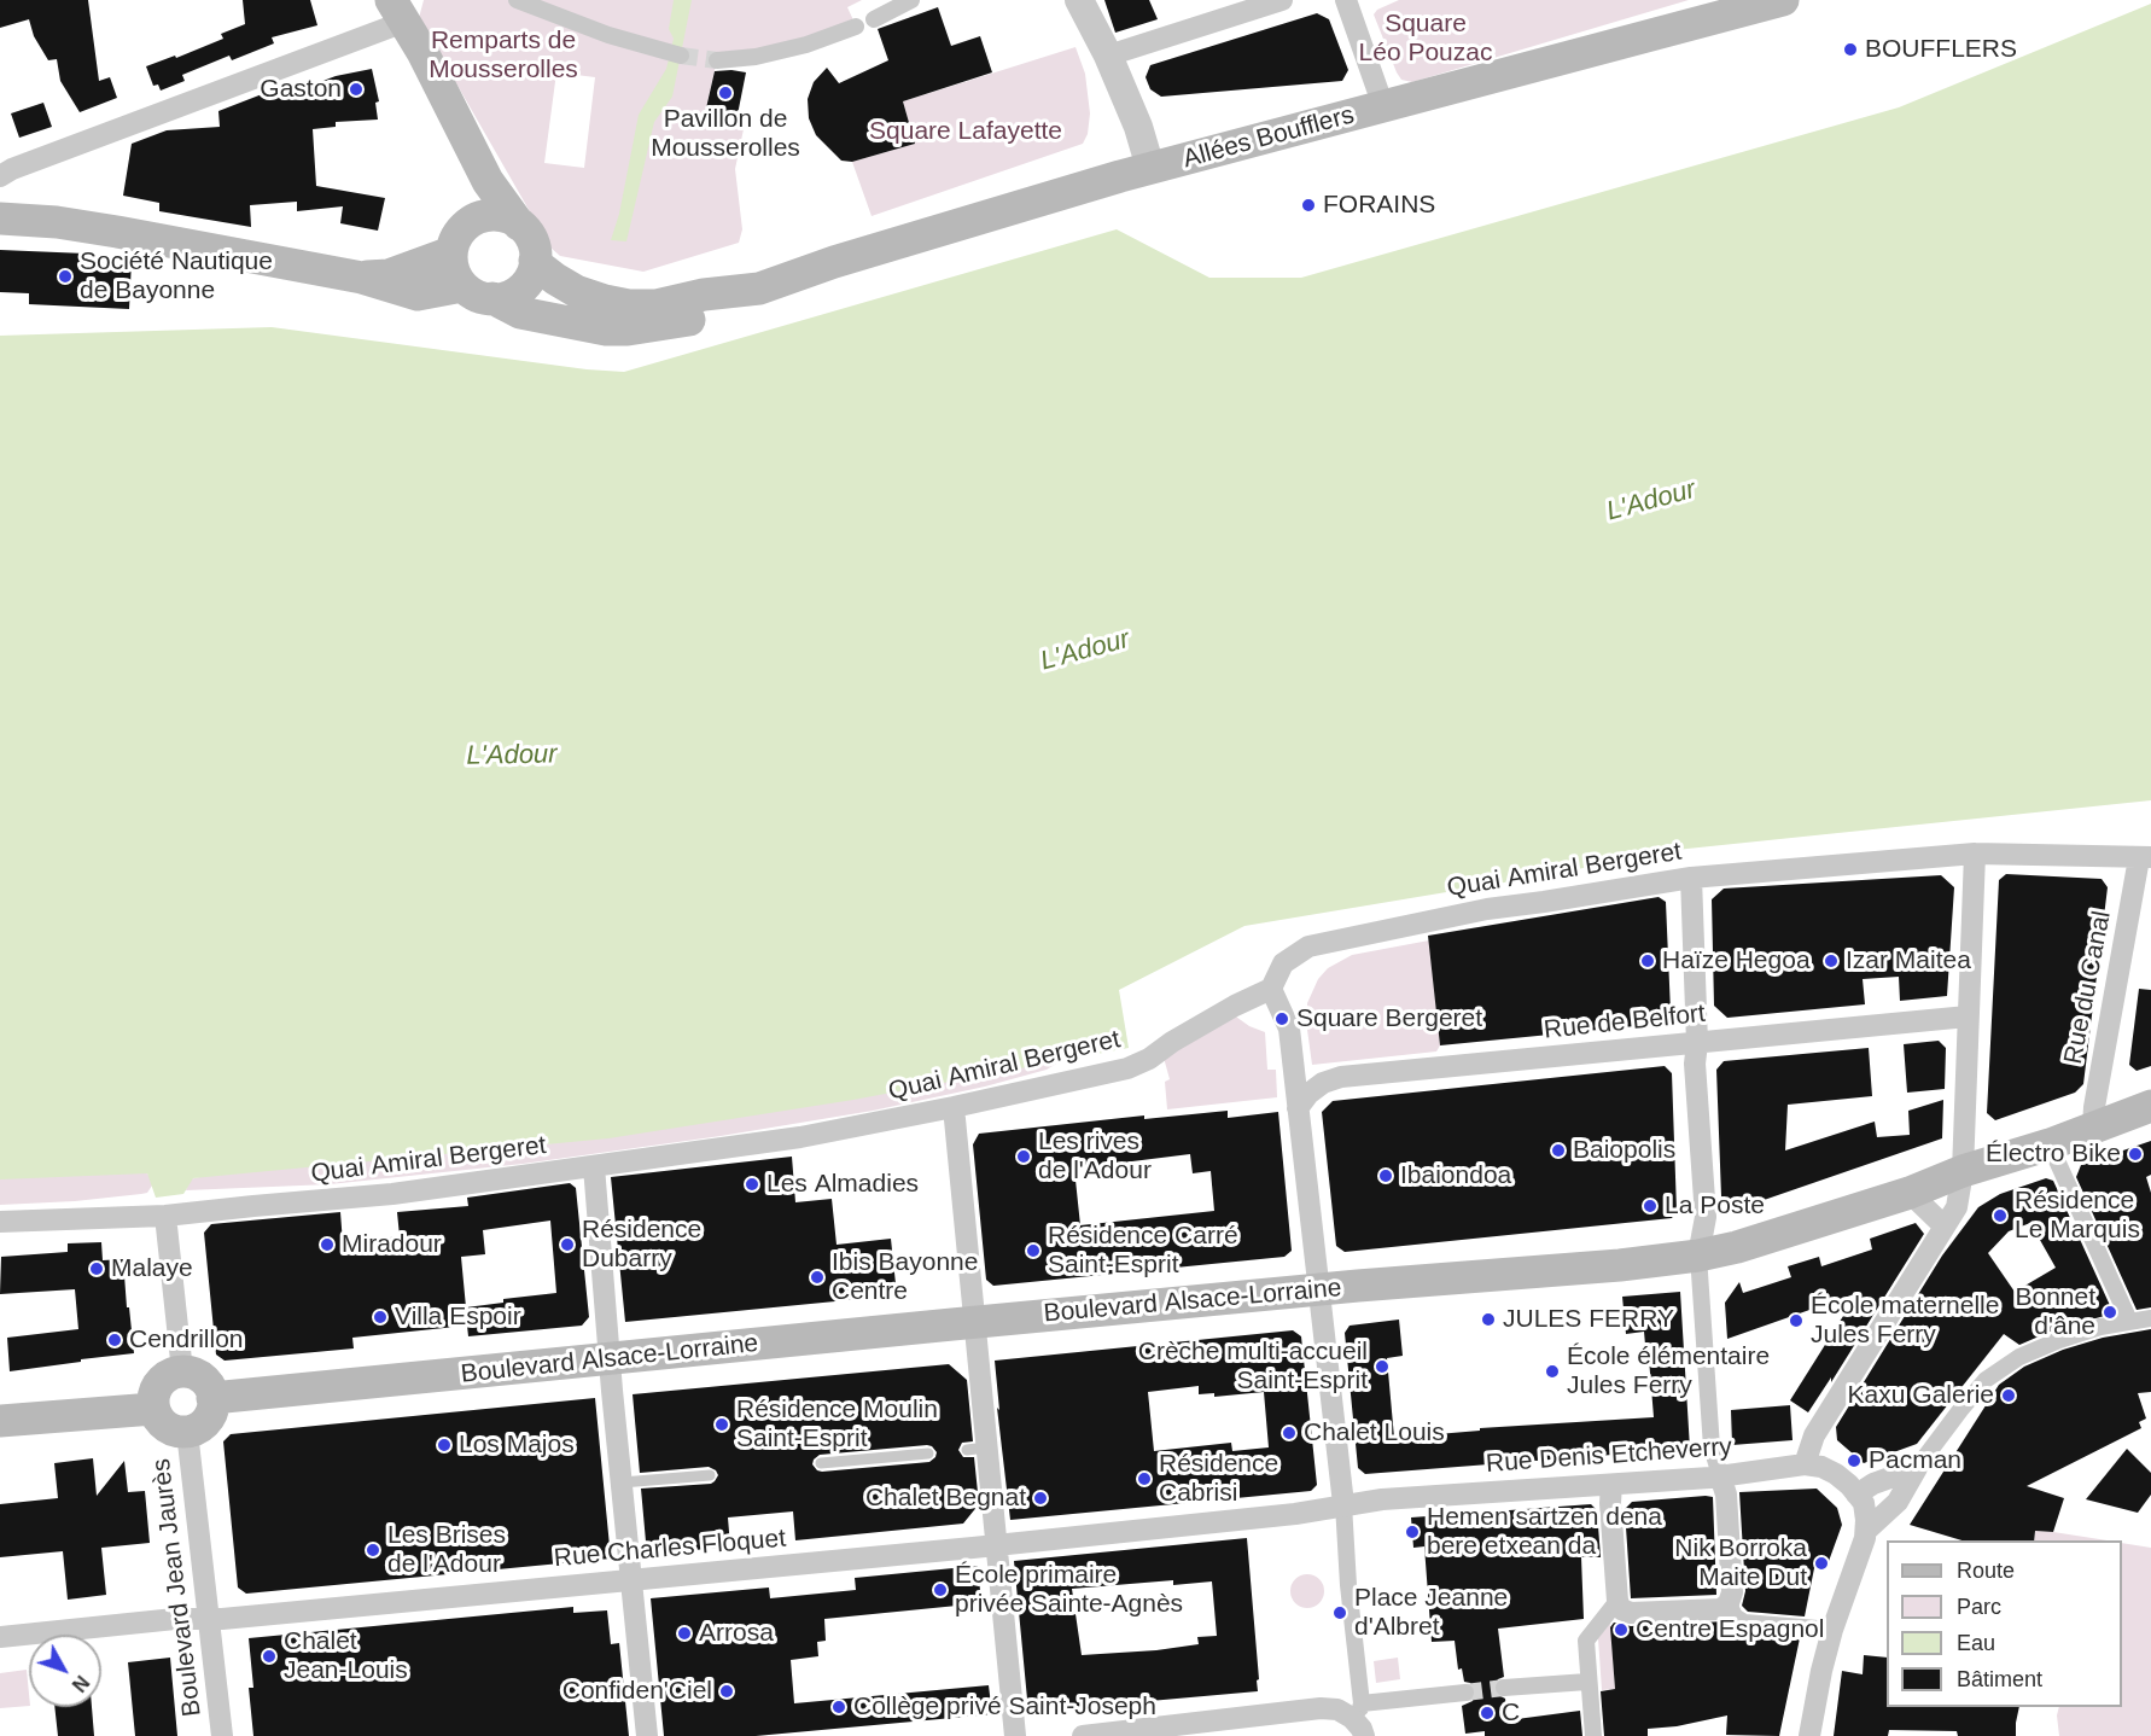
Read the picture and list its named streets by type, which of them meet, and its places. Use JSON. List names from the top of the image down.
{
  "streets": {
    "main road": ["Allées Boufflers", "Boulevard Alsace-Lorraine"],
    "street": [
      "Quai Amiral Bergeret",
      "Rue du Canal",
      "Rue de Belfort",
      "Rue Denis Etcheverry",
      "Rue Charles Floquet",
      "Boulevard Jean Jaurès"
    ]
  },
  "crossings": [
    ["Quai Amiral Bergeret", "Rue du Canal"],
    ["Rue du Canal", "Boulevard Alsace-Lorraine"],
    ["Boulevard Alsace-Lorraine", "Boulevard Jean Jaurès"],
    ["Rue Denis Etcheverry", "Rue Charles Floquet"],
    ["Rue Charles Floquet", "Boulevard Jean Jaurès"]
  ],
  "water": ["L'Adour"],
  "parks": ["Square Léo Pouzac", "Remparts de Mousserolles", "Square Lafayette"],
  "places": [
    "BOUFFLERS",
    "Gaston",
    "Pavillon de Mousserolles",
    "FORAINS",
    "Société Nautique de Bayonne",
    "Haïze Hegoa",
    "Izar Maitea",
    "Square Bergeret",
    "Baiopolis",
    "Électro Bike",
    "Les rives de l'Adour",
    "Ibaiondoa",
    "Les Almadies",
    "La Poste",
    "Résidence Le Marquis",
    "Miradour",
    "Résidence Dubarry",
    "Résidence Carré Saint-Esprit",
    "Malaye",
    "Ibis Bayonne Centre",
    "Bonnet d'âne",
    "Villa Espoir",
    "JULES FERRY",
    "École maternelle Jules Ferry",
    "Cendrillon",
    "Crèche multi-accueil Saint-Esprit",
    "École élémentaire Jules Ferry",
    "Kaxu Galerie",
    "Résidence Moulin Saint-Esprit",
    "Chalet Louis",
    "Los Majos",
    "Pacman",
    "Résidence Cabrisi",
    "Chalet Begnat",
    "Hemen sartzen dena bere etxean da",
    "Les Brises de l'Adour",
    "Nik Borroka Maite Dut",
    "École primaire privée Sainte-Agnès",
    "Place Jeanne d'Albret",
    "Centre Espagnol",
    "Arrosa",
    "Chalet Jean-Louis",
    "Confiden'Ciel",
    "Collège privé Saint-Joseph",
    "C"
  ],
  "legend": [
    "Route",
    "Parc",
    "Eau",
    "Bâtiment"
  ],
  "north": "bottom right"
}
